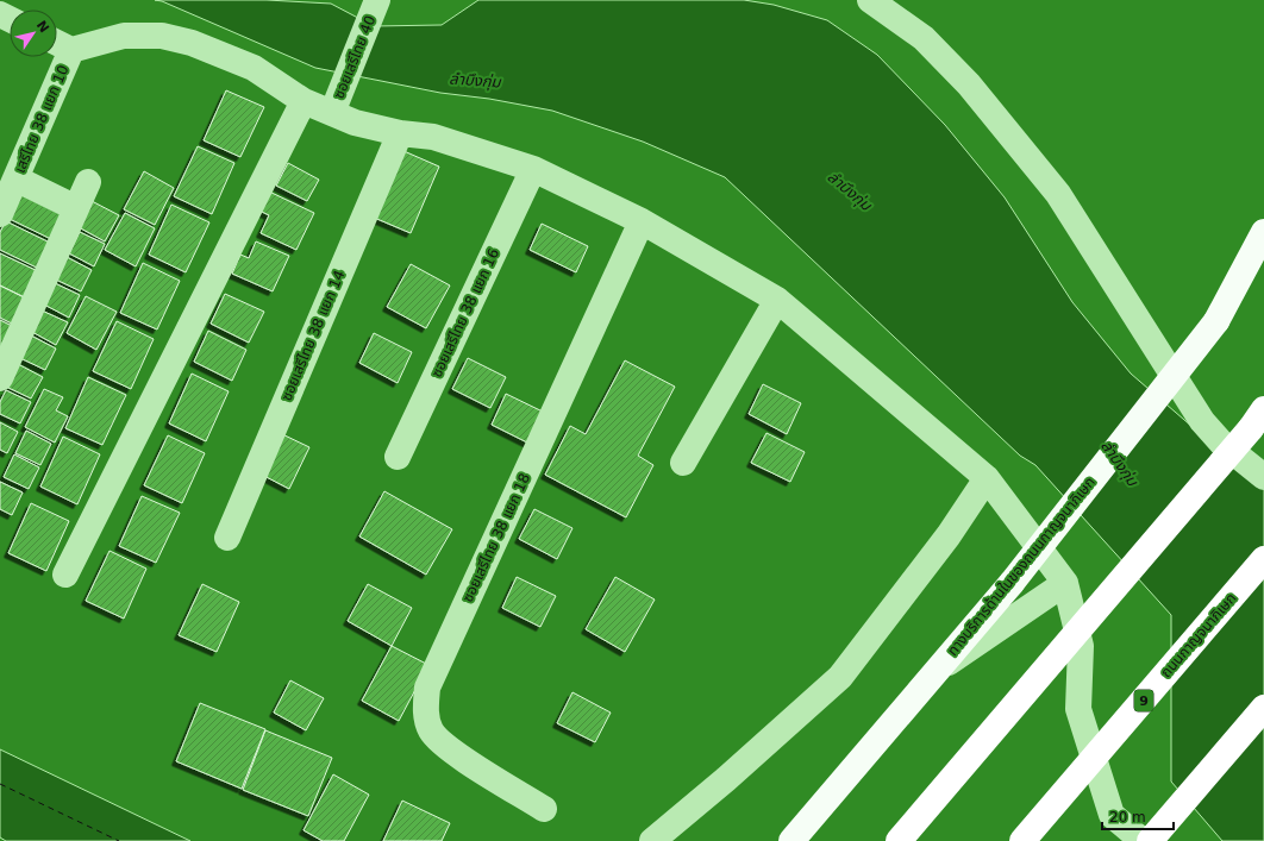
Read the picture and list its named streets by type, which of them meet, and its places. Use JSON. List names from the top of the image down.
{
  "streets": {
    "highway": ["ถนนกาญจนาภิเษก", "9"],
    "main road": ["ทางบริการด้านในของถนนกาญจนาภิเษก"],
    "street": [
      "ซอยเสรีไทย 40",
      "เสรีไทย 38 แยก 10",
      "ซอยเสรีไทย 38 แยก 16",
      "ซอยเสรีไทย 38 แยก 14",
      "ซอยเสรีไทย 38 แยก 18"
    ]
  },
  "water": ["ลำบึงกุ่ม"],
  "scale_bar": "20 m",
  "north": "top right"
}
